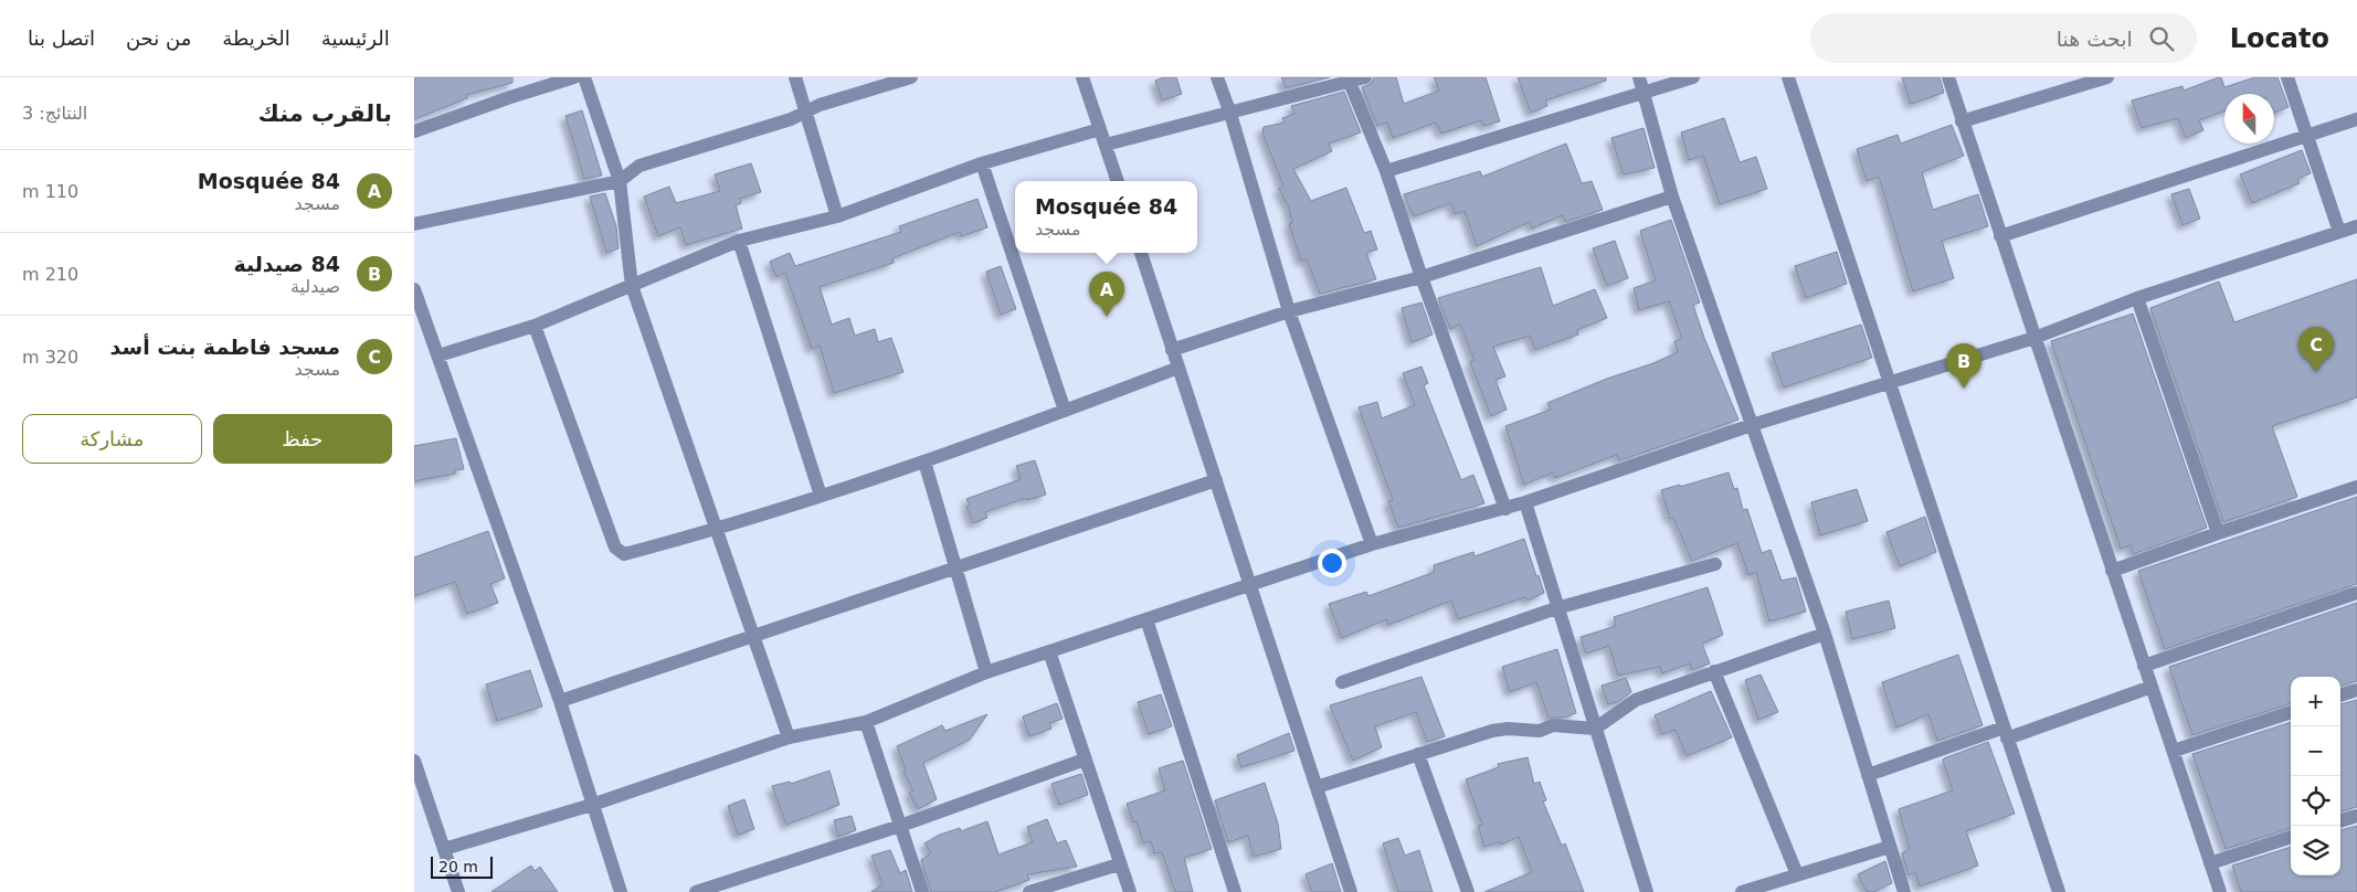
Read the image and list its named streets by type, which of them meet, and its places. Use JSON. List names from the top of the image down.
{
  "scale_bar": "20 m",
  "north": "top",
  "page": {
    "header": "Locato",
    "search": "ابحث هنا",
    "nav": [
      "الرئيسية",
      "الخريطة",
      "من نحن",
      "اتصل بنا"
    ],
    "heading": ["بالقرب منك", "النتائج: 3"],
    "list": [
      {
        "mark": "A",
        "name": "Mosquée 84",
        "note": "مسجد",
        "value": "110 m"
      },
      {
        "mark": "B",
        "name": "84 صيدلية",
        "note": "صيدلية",
        "value": "210 m"
      },
      {
        "mark": "C",
        "name": "مسجد فاطمة بنت أسد",
        "note": "مسجد",
        "value": "320 m"
      }
    ],
    "popup": ["Mosquée 84", "مسجد"],
    "pins": ["A", "C", "B"],
    "buttons": ["حفظ", "مشاركة"],
    "map_buttons": ["+", "−"],
    "scale": "20 m"
  }
}
